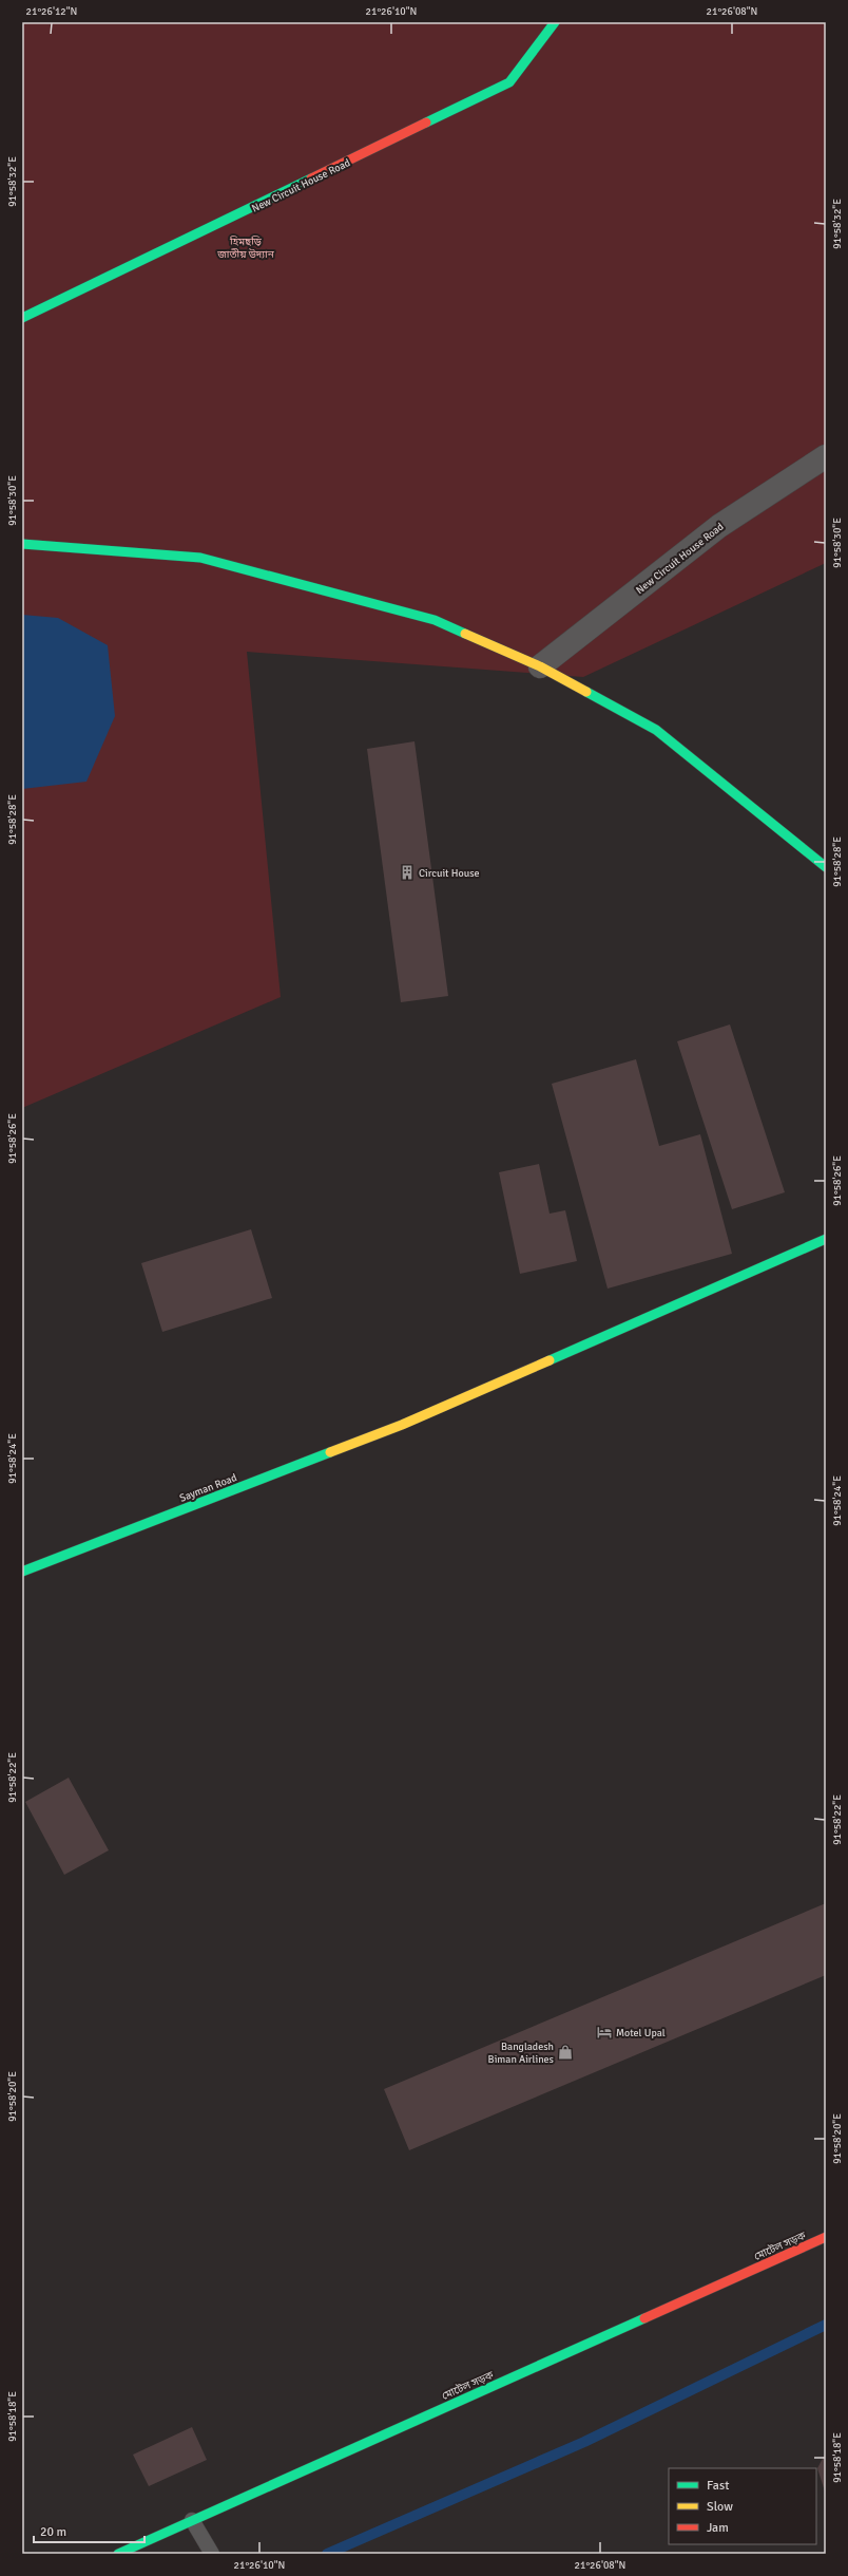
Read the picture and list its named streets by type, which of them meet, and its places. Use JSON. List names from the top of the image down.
{
  "streets": {
    "main road": ["New Circuit House Road", "Sayman Road", "মোটেল সড়ক"]
  },
  "parks": ["হিমছড়ি জাতীয় উদ্যান"],
  "places": {
    "building": ["Circuit House"],
    "hotel": ["Motel Upal"],
    "shop": ["Bangladesh Biman Airlines"]
  },
  "legend": ["Fast", "Slow", "Jam"],
  "scale_bar": "20 m",
  "coordinates": [
    "21°26'12\"N",
    "21°26'10\"N",
    "21°26'08\"N",
    "91°58'32\"E",
    "91°58'30\"E",
    "91°58'28\"E",
    "91°58'26\"E",
    "91°58'24\"E",
    "91°58'22\"E",
    "91°58'20\"E",
    "91°58'18\"E"
  ]
}
